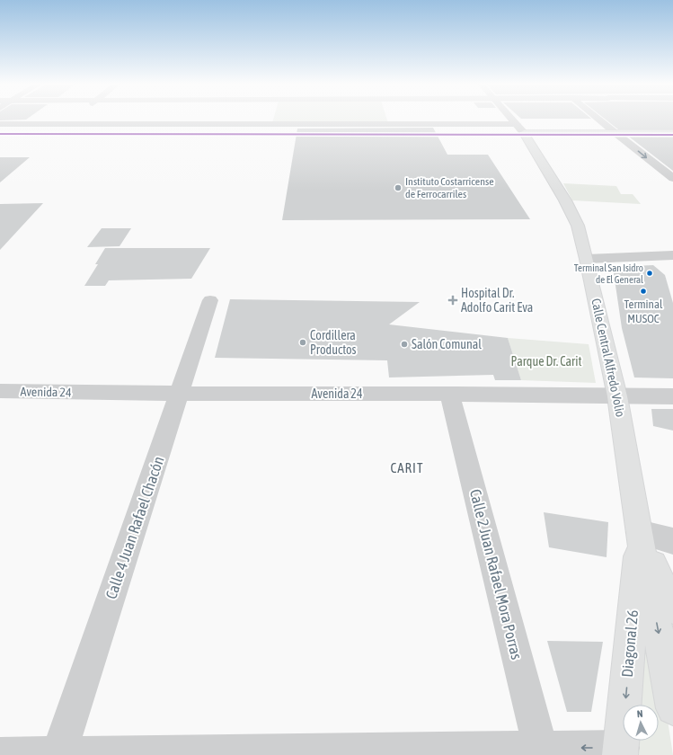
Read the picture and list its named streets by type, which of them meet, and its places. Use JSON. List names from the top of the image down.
{
  "streets": {
    "main road": ["Calle Central Alfredo Volio", "Diagonal 26"],
    "street": ["Avenida 24", "Calle 4 Juan Rafael Chacón", "Calle 2 Juan Rafael Mora Porras"]
  },
  "crossings": [
    ["Calle Central Alfredo Volio", "Avenida 24"],
    ["Calle Central Alfredo Volio", "Diagonal 26"],
    ["Avenida 24", "Calle 4 Juan Rafael Chacón"],
    ["Avenida 24", "Calle 2 Juan Rafael Mora Porras"]
  ],
  "one_way": ["Diagonal 26"],
  "districts": ["CARIT"],
  "parks": ["Parque Dr. Carit"],
  "places": {
    "other": [
      "Instituto Costarricense de Ferrocarriles",
      "Terminal San Isidro de El General",
      "Terminal MUSOC",
      "Cordillera Productos",
      "Salón Comunal"
    ],
    "health": ["Hospital Dr. Adolfo Carit Eva"]
  },
  "north": "top"
}
